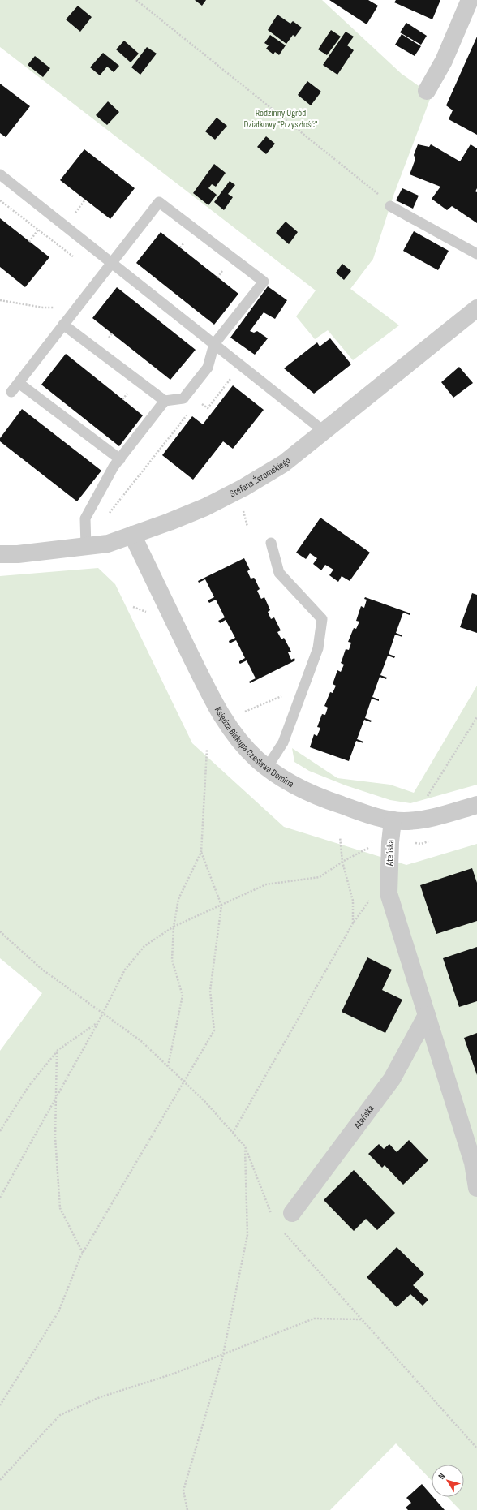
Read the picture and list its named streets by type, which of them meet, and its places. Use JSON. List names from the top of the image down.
{
  "streets": {
    "street": ["Stefana Żeromskiego", "Księdza Biskupa Czesława Domina", "Ateńska"]
  },
  "crossings": [
    ["Stefana Żeromskiego", "Księdza Biskupa Czesława Domina"],
    ["Księdza Biskupa Czesława Domina", "Ateńska"]
  ],
  "parks": ["Rodzinny Ogród Działkowy \"Przyszłość\""],
  "north": "top left"
}
